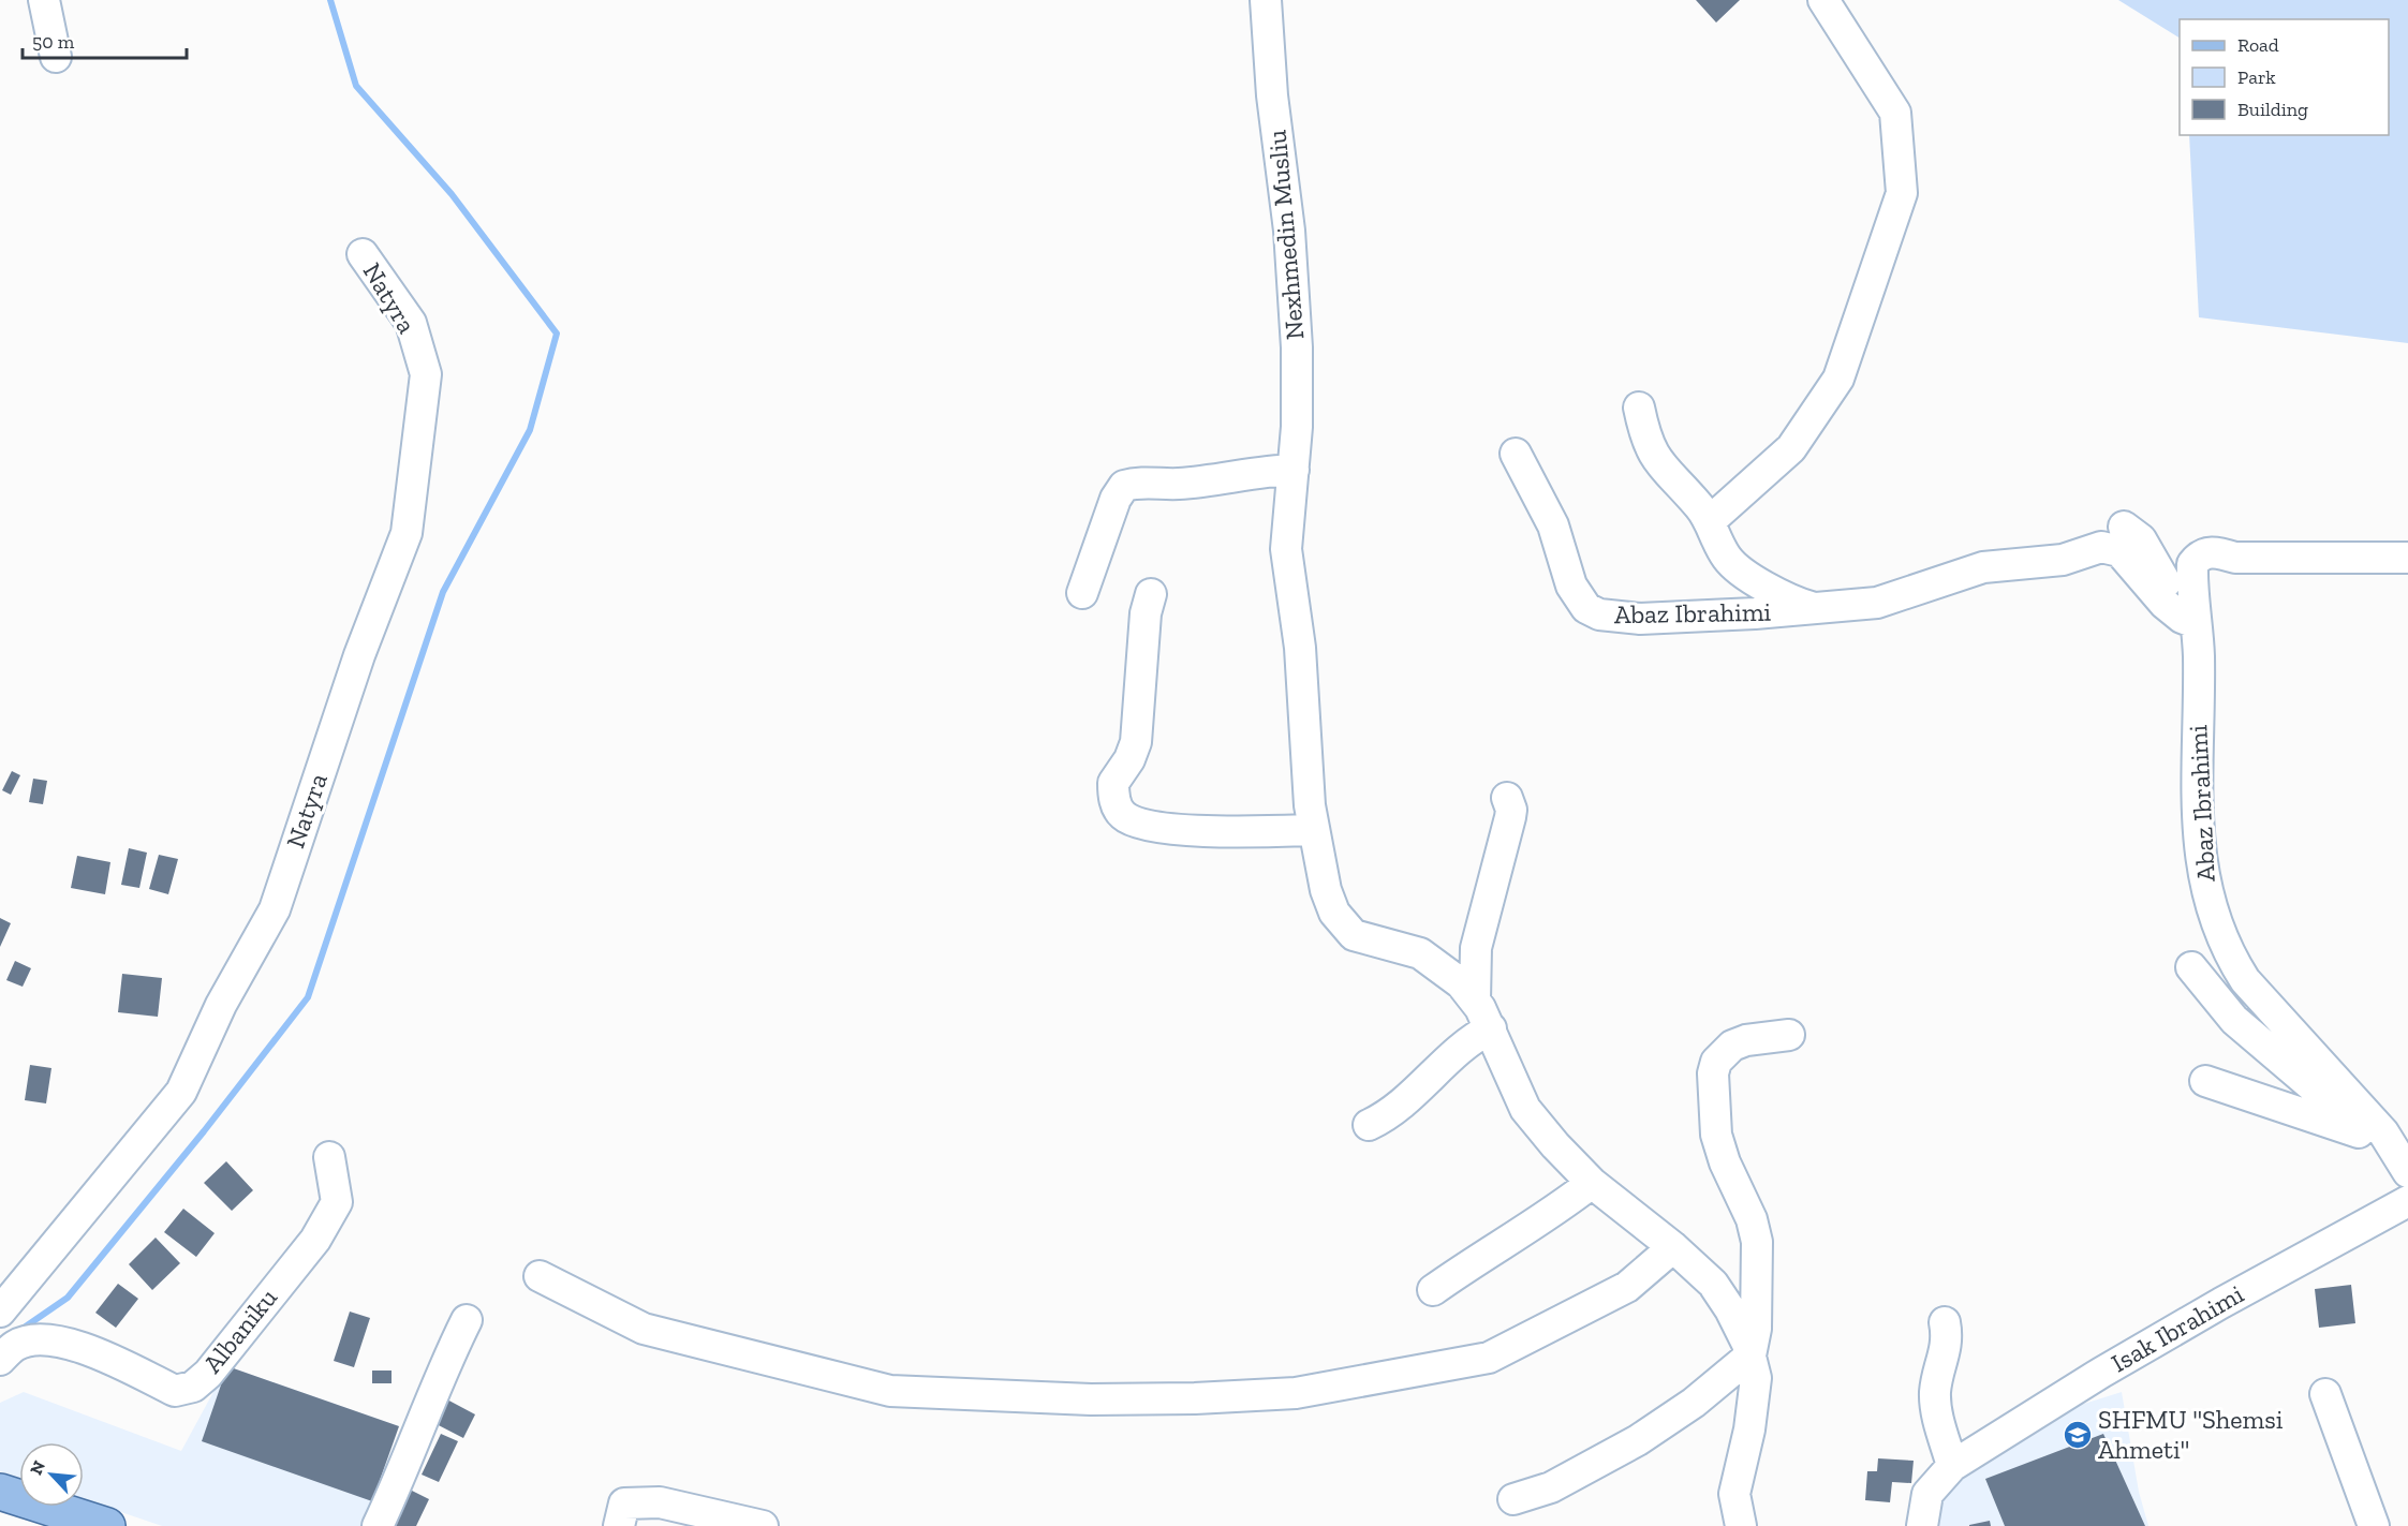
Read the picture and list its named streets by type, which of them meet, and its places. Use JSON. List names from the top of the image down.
{
  "streets": {
    "street": [
      "Nexhmedin Musliu",
      "Natyra",
      "Abaz Ibrahimi",
      "Isak Ibrahimi",
      "Albaniku"
    ]
  },
  "places": {
    "school or university": ["SHFMU \"Shemsi Ahmeti\""]
  },
  "legend": ["Road", "Park", "Building"],
  "scale_bar": "50 m",
  "north": "top left"
}
